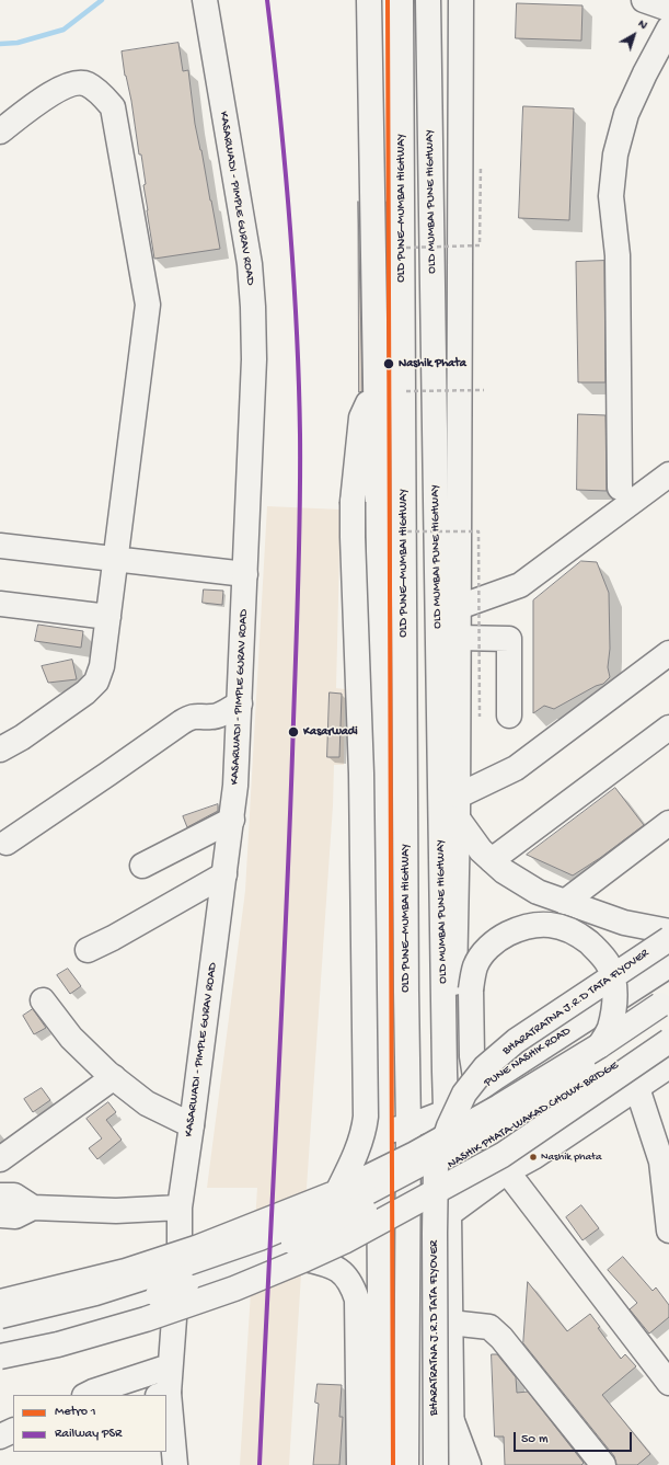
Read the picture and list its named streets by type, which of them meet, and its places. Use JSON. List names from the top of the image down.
{
  "streets": {
    "main road": [
      "KASARWADI - PIMPLE GURAV ROAD",
      "OLD MUMBAI PUNE HIGHWAY",
      "OLD PUNE–MUMBAI HIGHWAY",
      "BHARATRATNA J.R.D TATA FLYOVER",
      "PUNE NASHIK ROAD",
      "NASHIK PHATA-WAKAD CHOWK BRIDGE"
    ]
  },
  "crossings": [
    ["OLD MUMBAI PUNE HIGHWAY", "PUNE NASHIK ROAD"],
    ["OLD PUNE–MUMBAI HIGHWAY", "PUNE NASHIK ROAD"]
  ],
  "places": ["Nashik Phata", "Kasarwadi", "Nashik phata"],
  "lines": ["metro line 1", "rail line PSR"],
  "legend": ["Metro 1", "Railway PSR"],
  "scale_bar": "50 m",
  "north": "top right"
}
